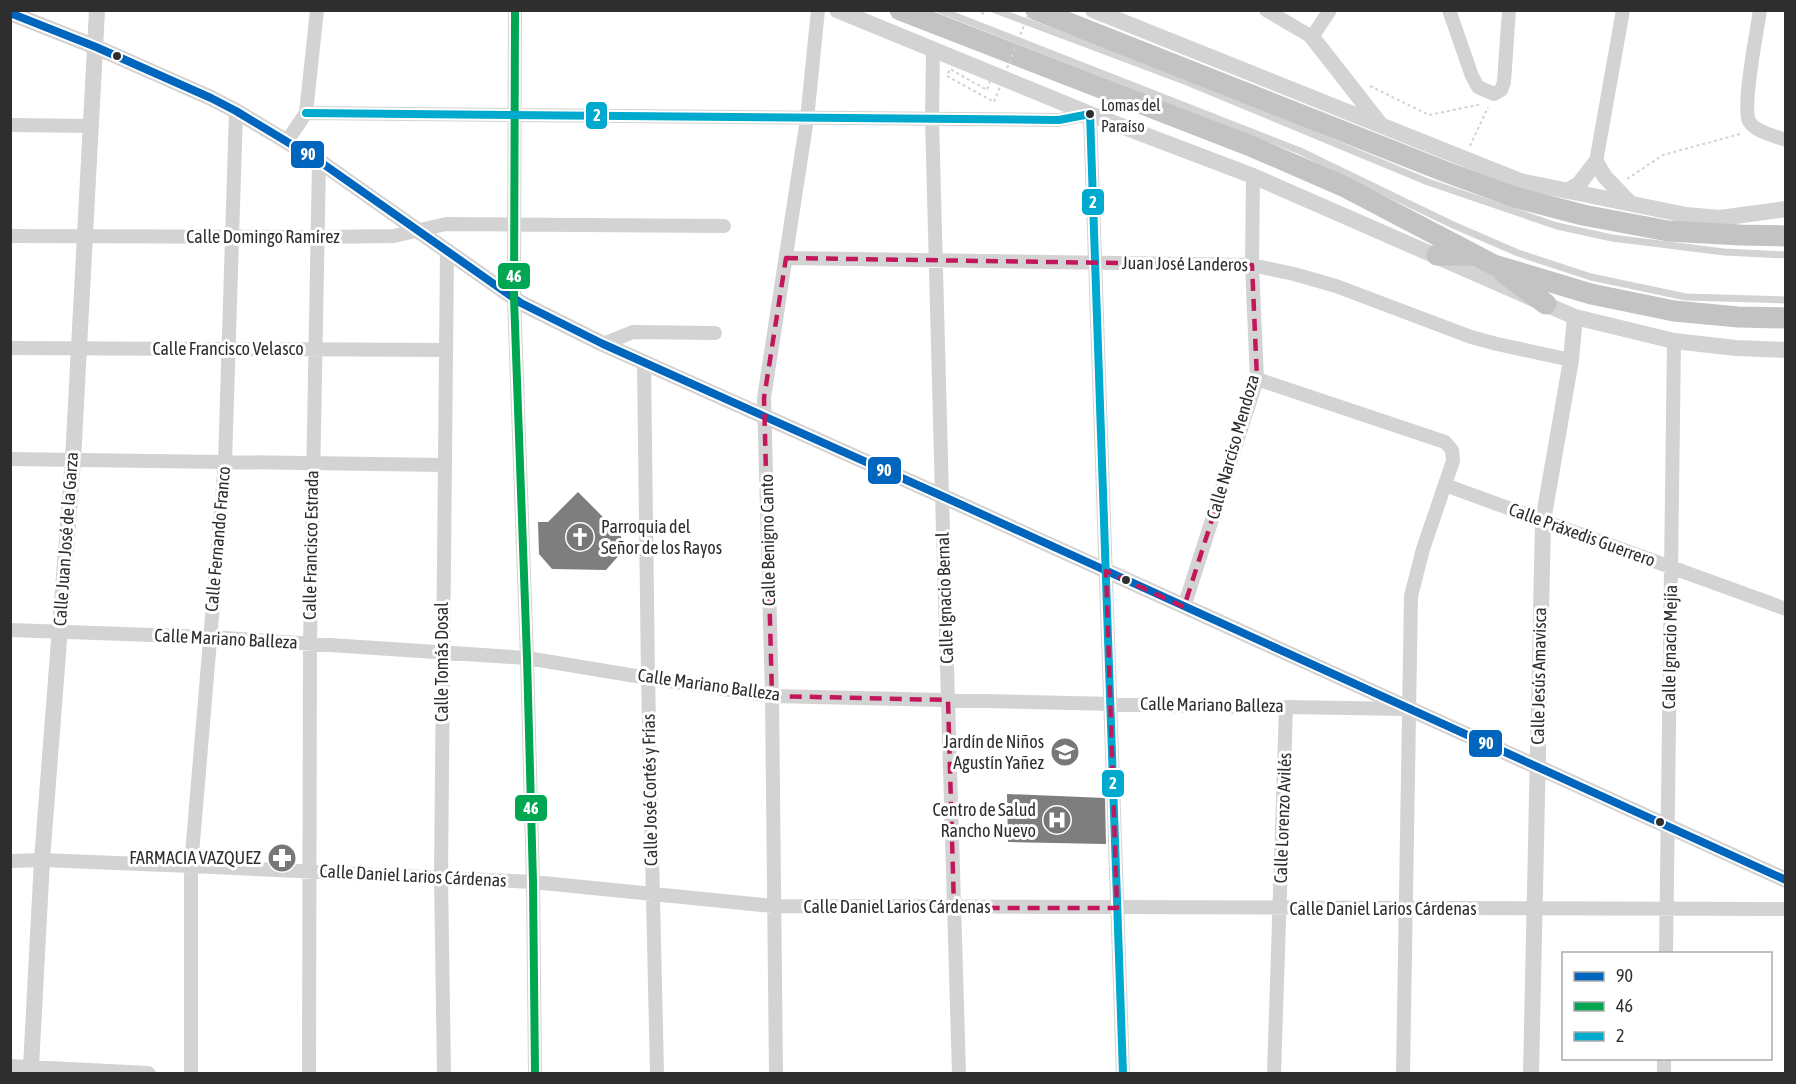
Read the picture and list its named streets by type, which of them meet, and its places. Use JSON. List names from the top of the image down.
{
  "streets": {
    "street": [
      "Calle Domingo Ramírez",
      "Juan José Landeros",
      "Calle Francisco Velasco",
      "Calle Narciso Mendoza",
      "Calle Práxedis Guerrero",
      "Calle Juan José de la Garza",
      "Calle Fernando Franco",
      "Calle Benigno Canto",
      "Calle Francisco Estrada",
      "Calle Ignacio Bernal",
      "Calle Mariano Balleza",
      "Calle Ignacio Mejía",
      "Calle Tomás Dosal",
      "Calle Jesús Amavisca",
      "Calle José Cortés y Frías",
      "Calle Lorenzo Avilés",
      "Calle Daniel Larios Cárdenas"
    ]
  },
  "crossings": [
    ["Calle Domingo Ramírez", "Calle Juan José de la Garza"],
    ["Calle Domingo Ramírez", "Calle Fernando Franco"],
    ["Calle Domingo Ramírez", "Calle Francisco Estrada"],
    ["Juan José Landeros", "Calle Narciso Mendoza"],
    ["Juan José Landeros", "Calle Benigno Canto"],
    ["Juan José Landeros", "Calle Ignacio Bernal"],
    ["Juan José Landeros", "Calle Jesús Amavisca"],
    ["Calle Francisco Velasco", "Calle Juan José de la Garza"],
    ["Calle Francisco Velasco", "Calle Fernando Franco"],
    ["Calle Francisco Velasco", "Calle Francisco Estrada"],
    ["Calle Francisco Velasco", "Calle Tomás Dosal"],
    ["Calle Práxedis Guerrero", "Calle Ignacio Mejía"],
    ["Calle Práxedis Guerrero", "Calle Jesús Amavisca"],
    ["Calle Juan José de la Garza", "Calle Mariano Balleza"],
    ["Calle Juan José de la Garza", "Calle Daniel Larios Cárdenas"],
    ["Calle Fernando Franco", "Calle Mariano Balleza"],
    ["Calle Fernando Franco", "Calle Daniel Larios Cárdenas"],
    ["Calle Benigno Canto", "Calle Mariano Balleza"],
    ["Calle Benigno Canto", "Calle Daniel Larios Cárdenas"],
    ["Calle Francisco Estrada", "Calle Mariano Balleza"],
    ["Calle Francisco Estrada", "Calle Daniel Larios Cárdenas"],
    ["Calle Ignacio Bernal", "Calle Mariano Balleza"],
    ["Calle Ignacio Bernal", "Calle Daniel Larios Cárdenas"],
    ["Calle Mariano Balleza", "Calle Tomás Dosal"],
    ["Calle Mariano Balleza", "Calle José Cortés y Frías"],
    ["Calle Mariano Balleza", "Calle Lorenzo Avilés"],
    ["Calle Ignacio Mejía", "Calle Daniel Larios Cárdenas"],
    ["Calle Tomás Dosal", "Calle Daniel Larios Cárdenas"],
    ["Calle Jesús Amavisca", "Calle Daniel Larios Cárdenas"],
    ["Calle José Cortés y Frías", "Calle Daniel Larios Cárdenas"],
    ["Calle Lorenzo Avilés", "Calle Daniel Larios Cárdenas"]
  ],
  "places": {
    "other": ["Lomas del Paraíso"],
    "church": ["Parroquia del Señor de los Rayos"],
    "school or university": ["Jardín de Niños Agustín Yañez"],
    "hospital": ["Centro de Salud Rancho Nuevo"],
    "pharmacy": ["FARMACIA VAZQUEZ"]
  },
  "lines": ["transit line 46", "transit line 90", "transit line 2"],
  "legend": ["90", "46", "2"]
}
